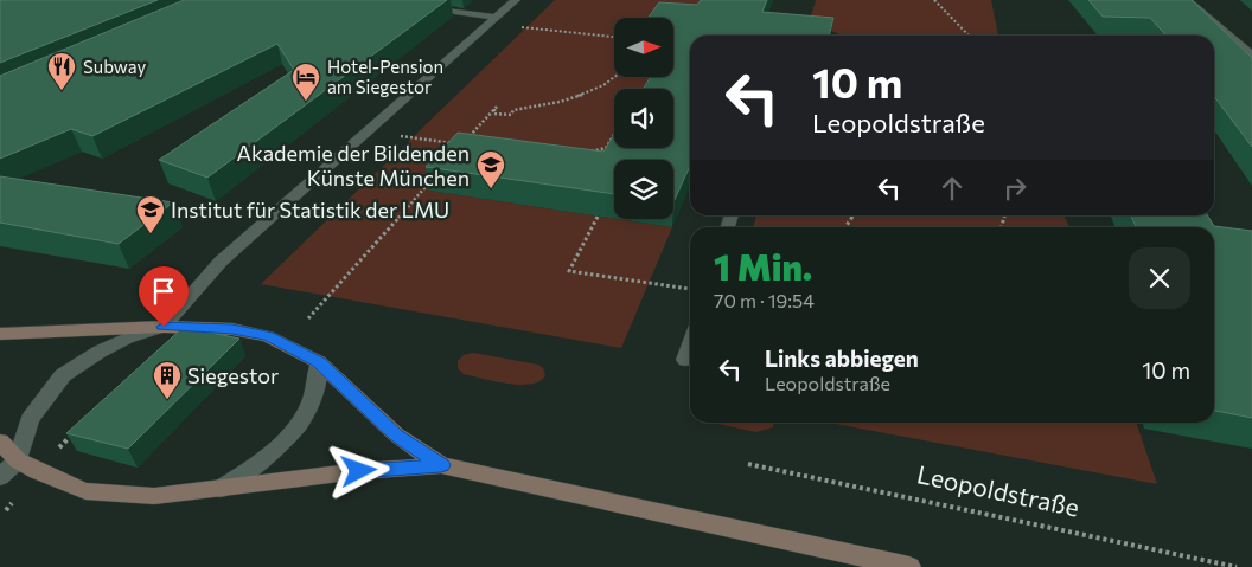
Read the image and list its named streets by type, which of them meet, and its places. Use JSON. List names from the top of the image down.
{
  "streets": {
    "path": ["Leopoldstraße"]
  },
  "places": {
    "restaurant": ["Subway"],
    "hotel": ["Hotel-Pension am Siegestor"],
    "school or university": ["Akademie der Bildenden Künste München", "Institut für Statistik der LMU"],
    "building": ["Siegestor"]
  },
  "north": "right",
  "page": {
    "turn": ["10 m", "Leopoldstraße"],
    "heading": ["1 Min.", "70 m · 19:54"],
    "list": [
      {
        "name": "Links abbiegen",
        "note": "Leopoldstraße",
        "value": "10 m"
      }
    ]
  }
}
